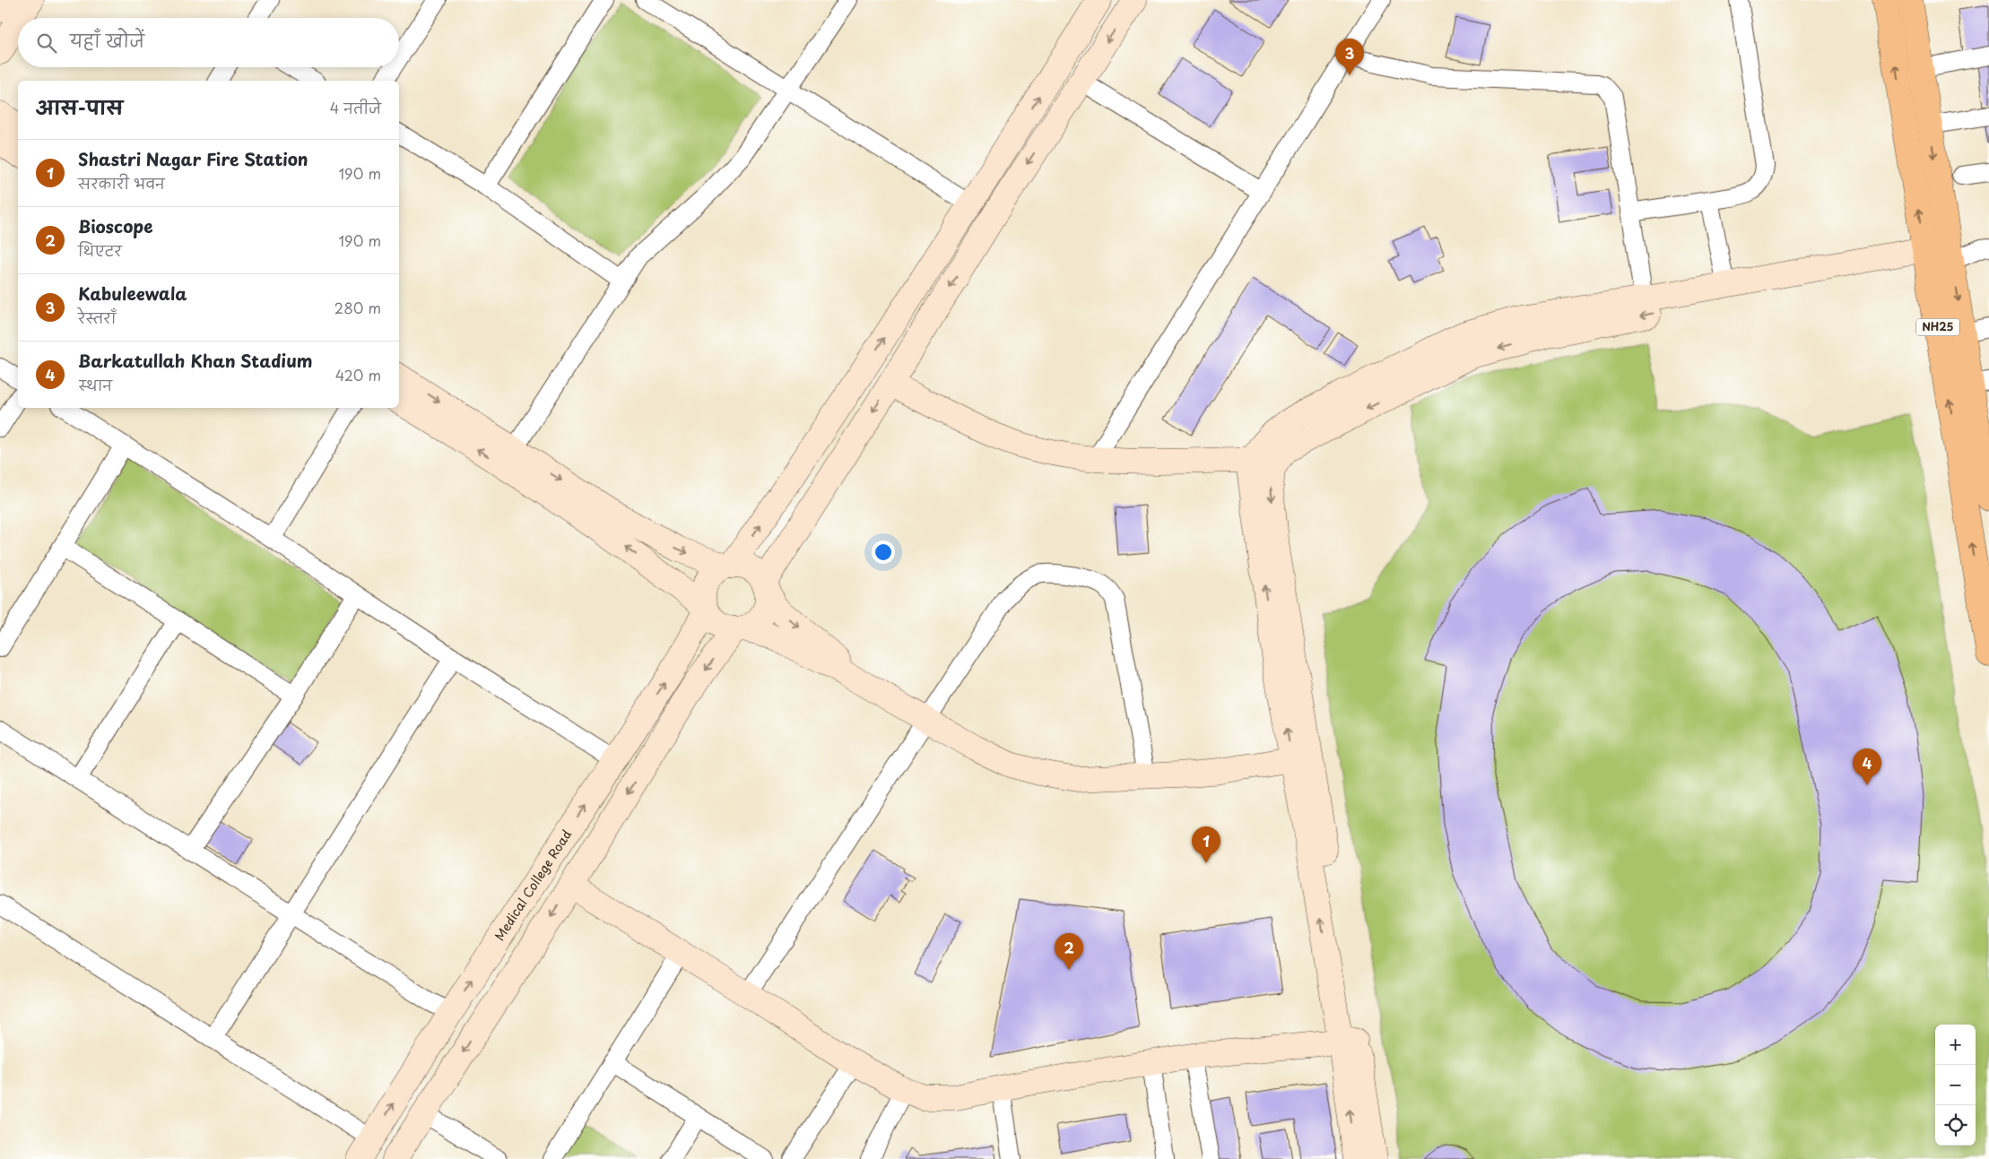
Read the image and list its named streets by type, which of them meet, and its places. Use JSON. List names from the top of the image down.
{
  "streets": {
    "main road": ["NH25"],
    "street": ["Medical College Road"]
  },
  "page": {
    "search": "यहाँ खोजें",
    "pins": [
      "3",
      "4",
      "1",
      "2"
    ],
    "heading": ["आस-पास", "4 नतीजे"],
    "list": [
      {
        "mark": "1",
        "name": "Shastri Nagar Fire Station",
        "note": "सरकारी भवन",
        "value": "190 m"
      },
      {
        "mark": "2",
        "name": "Bioscope",
        "note": "थिएटर",
        "value": "190 m"
      },
      {
        "mark": "3",
        "name": "Kabuleewala",
        "note": "रेस्तराँ",
        "value": "280 m"
      },
      {
        "mark": "4",
        "name": "Barkatullah Khan Stadium",
        "note": "स्थान",
        "value": "420 m"
      }
    ],
    "map_buttons": ["+", "−"]
  }
}
